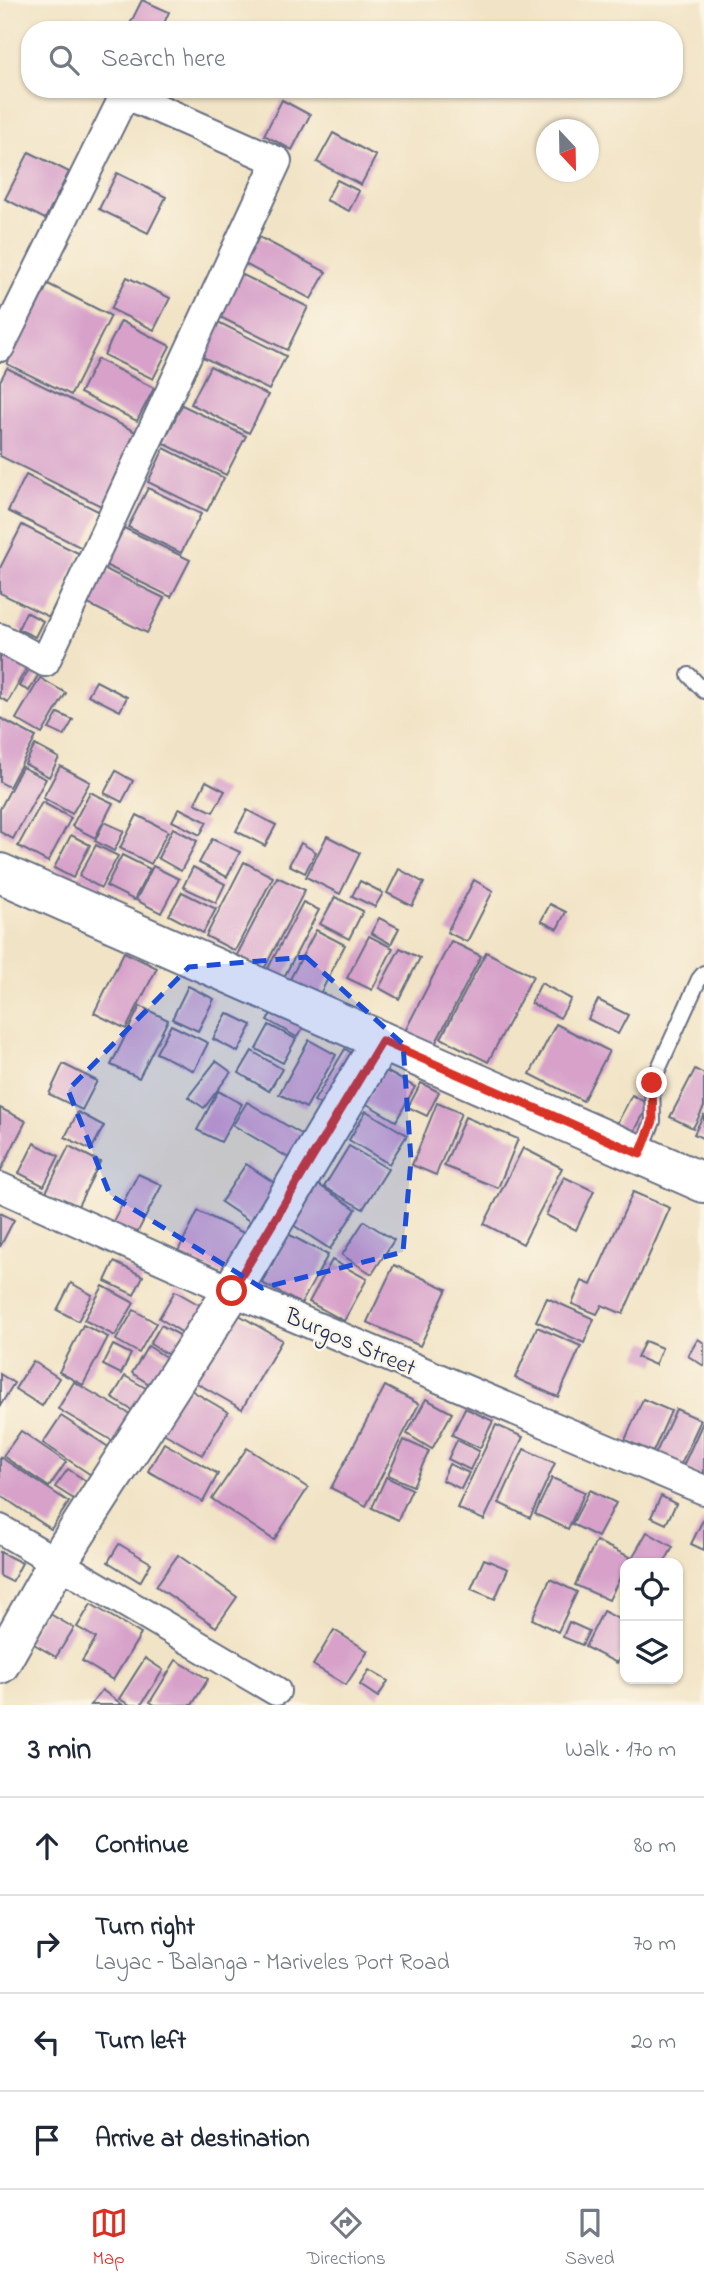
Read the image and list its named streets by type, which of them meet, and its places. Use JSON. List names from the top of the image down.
{
  "streets": {
    "street": ["Burgos Street"]
  },
  "north": "bottom",
  "page": {
    "search": "Search here",
    "heading": ["3 min", "Walk · 170 m"],
    "list": [
      ["Continue", "80 m"],
      ["Turn right", "Layac – Balanga – Mariveles Port Road", "70 m"],
      ["Turn left", "20 m"],
      "Arrive at destination"
    ],
    "nav": ["Map", "Directions", "Saved"]
  }
}
